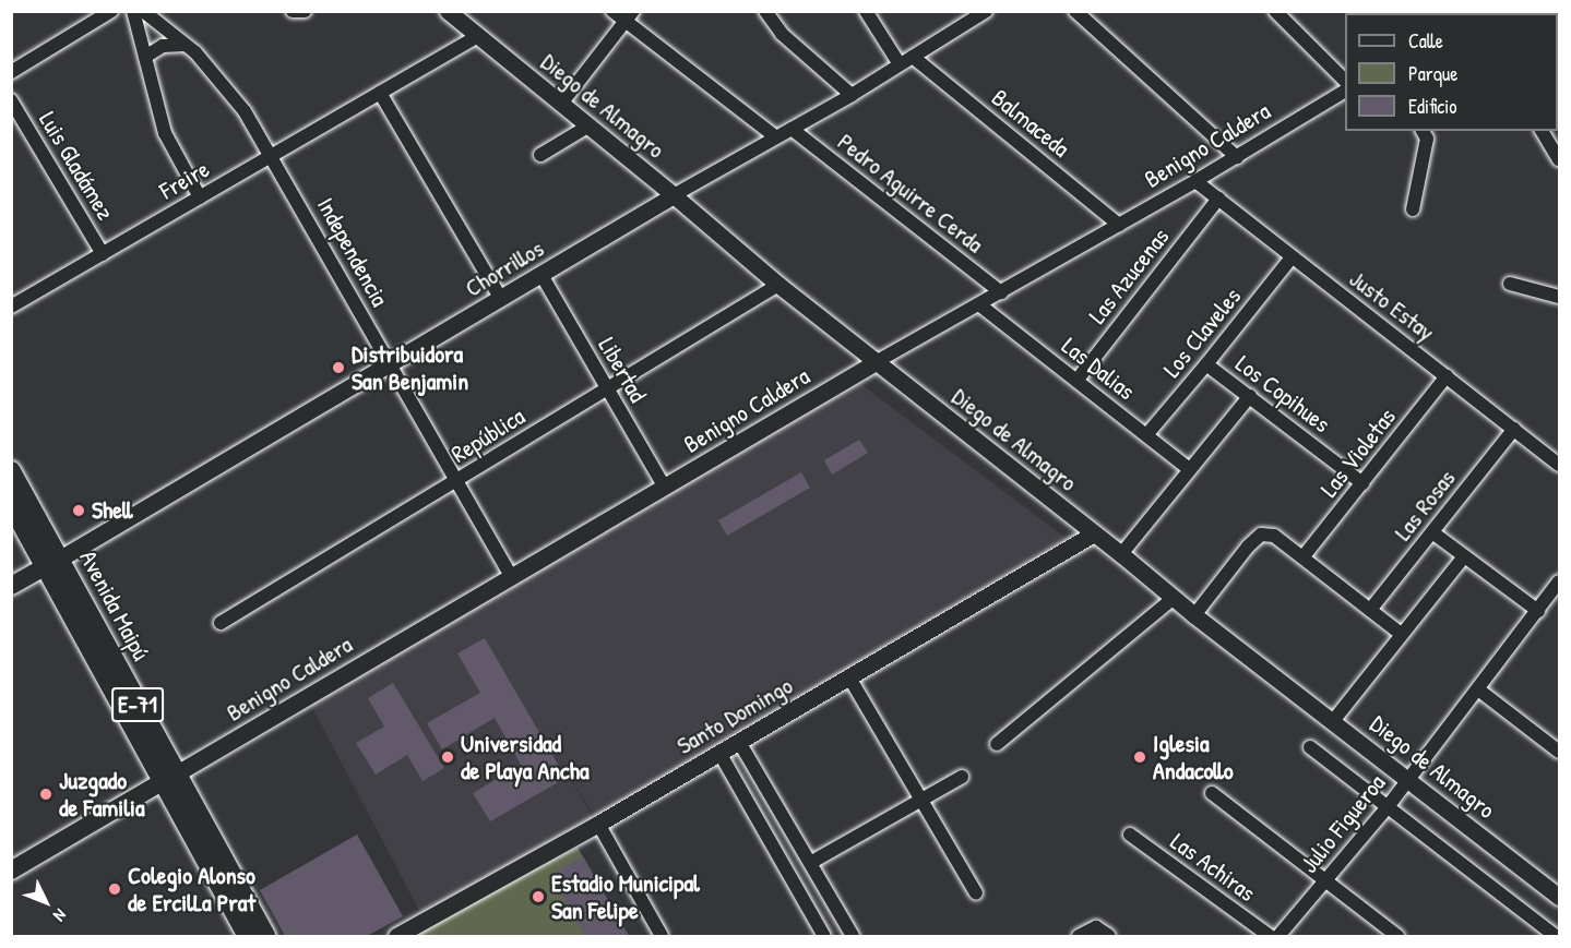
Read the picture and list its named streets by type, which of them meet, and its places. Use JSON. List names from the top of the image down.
{
  "streets": {
    "main road": ["Avenida Maipú", "E-71"],
    "street": [
      "Diego de Almagro",
      "Balmaceda",
      "Benigno Caldera",
      "Luis Gladámez",
      "Freire",
      "Pedro Aguirre Cerda",
      "Independencia",
      "Chorrillos",
      "Las Azucenas",
      "Justo Estay",
      "Los Claveles",
      "Las Dalias",
      "Libertad",
      "Los Copihues",
      "República",
      "Las Violetas",
      "Las Rosas",
      "Santo Domingo",
      "Julio Figueroa",
      "Las Achiras"
    ]
  },
  "crossings": [
    ["Diego de Almagro", "Benigno Caldera"],
    ["Diego de Almagro", "Freire"],
    ["Diego de Almagro", "Chorrillos"],
    ["Diego de Almagro", "República"],
    ["Diego de Almagro", "Santo Domingo"],
    ["Diego de Almagro", "Julio Figueroa"],
    ["Balmaceda", "Benigno Caldera"],
    ["Balmaceda", "Chorrillos"],
    ["Benigno Caldera", "Pedro Aguirre Cerda"],
    ["Benigno Caldera", "Independencia"],
    ["Benigno Caldera", "Justo Estay"],
    ["Benigno Caldera", "Las Dalias"],
    ["Benigno Caldera", "Libertad"],
    ["Benigno Caldera", "Avenida Maipú"],
    ["Luis Gladámez", "Freire"],
    ["Freire", "Independencia"],
    ["Pedro Aguirre Cerda", "Chorrillos"],
    ["Independencia", "Chorrillos"],
    ["Independencia", "República"],
    ["Chorrillos", "Libertad"],
    ["Chorrillos", "Avenida Maipú"],
    ["Las Azucenas", "Justo Estay"],
    ["Las Azucenas", "Las Dalias"],
    ["Justo Estay", "Los Claveles"],
    ["Justo Estay", "Las Violetas"],
    ["Justo Estay", "Las Rosas"],
    ["Los Claveles", "Las Dalias"],
    ["Los Claveles", "Los Copihues"],
    ["Libertad", "República"],
    ["Los Copihues", "Las Violetas"]
  ],
  "places": [
    "Distribuidora San Benjamin",
    "Shell",
    "Universidad de Playa Ancha",
    "Iglesia Andacollo",
    "Juzgado de Familia",
    "Colegio Alonso de ErcilLa Prat",
    "Estadio Municipal San Felipe"
  ],
  "legend": ["Calle", "Parque", "Edificio"],
  "north": "bottom right"
}
